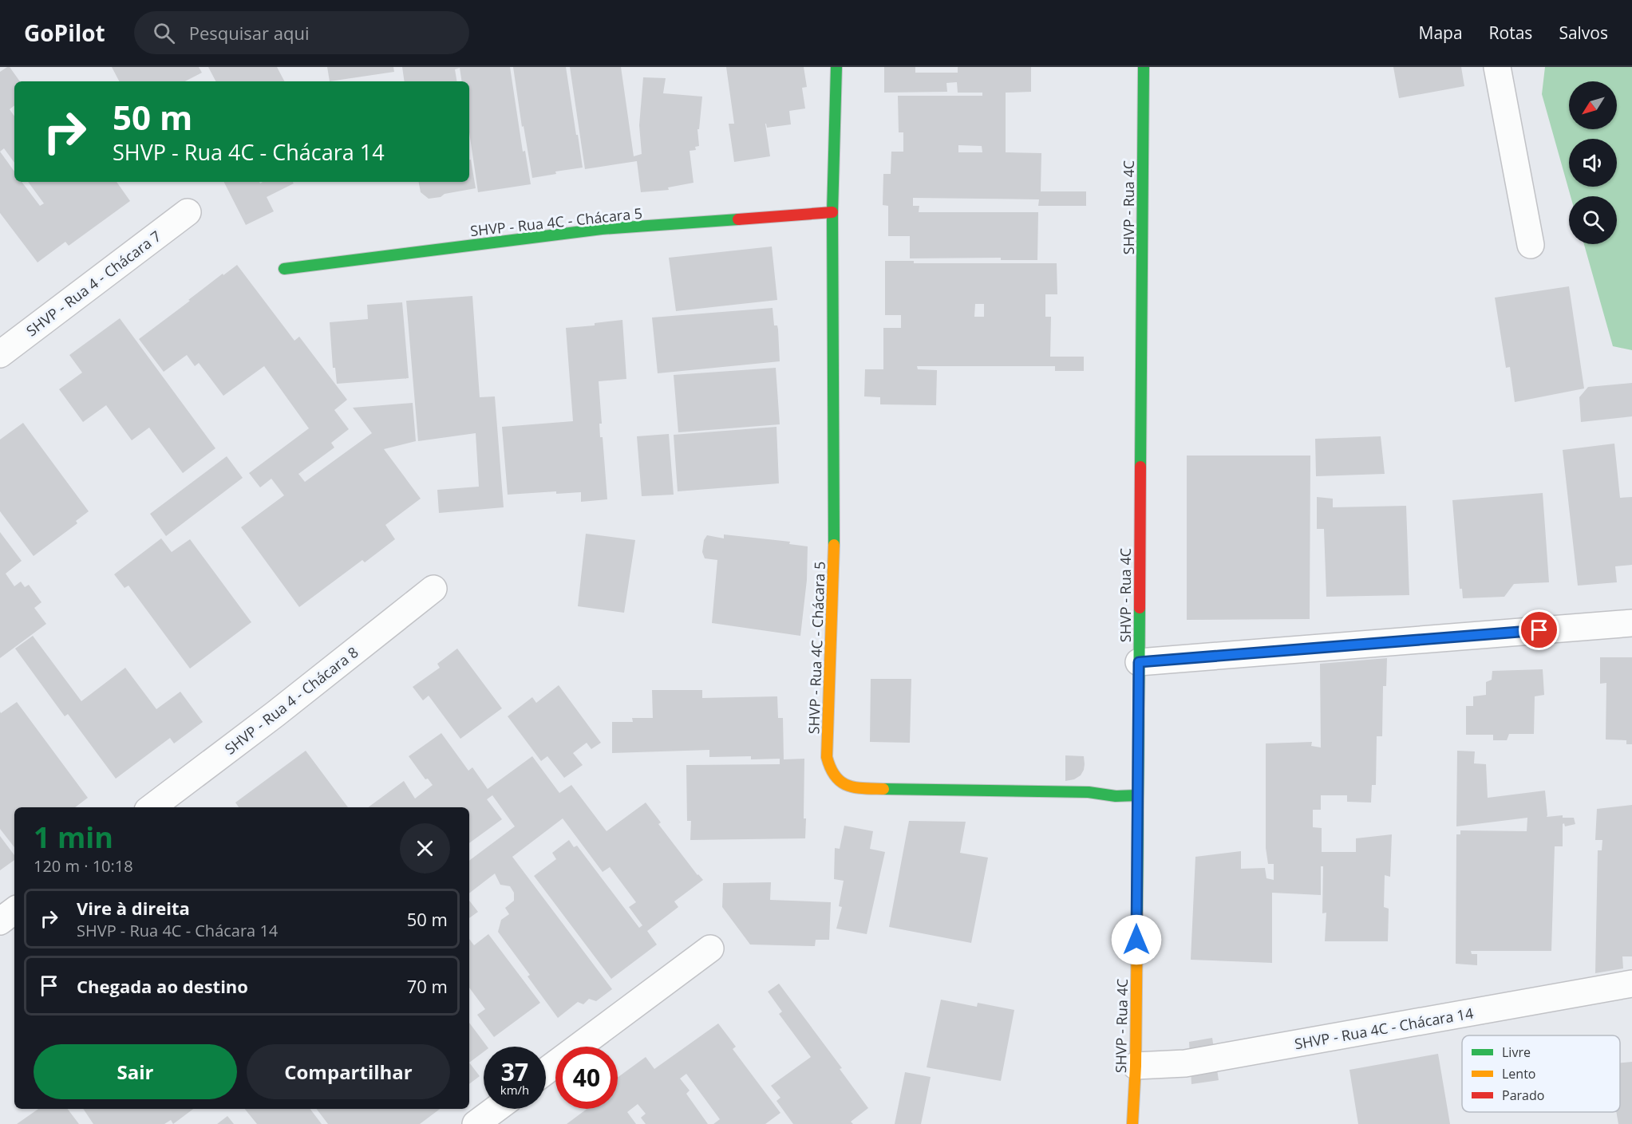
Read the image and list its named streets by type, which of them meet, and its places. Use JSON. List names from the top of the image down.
{
  "streets": {
    "street": [
      "SHVP - Rua 4C",
      "SHVP - Rua 4C - Chácara 5",
      "SHVP - Rua 4 - Chácara 7",
      "SHVP - Rua 4 - Chácara 8",
      "SHVP - Rua 4C - Chácara 14"
    ]
  },
  "crossings": [
    ["SHVP - Rua 4C", "SHVP - Rua 4C - Chácara 5"],
    ["SHVP - Rua 4C", "SHVP - Rua 4C - Chácara 14"]
  ],
  "legend": ["Livre", "Lento", "Parado"],
  "north": "bottom left",
  "page": {
    "header": "GoPilot",
    "search": "Pesquisar aqui",
    "nav": ["Mapa", "Rotas", "Salvos"],
    "turn": ["50 m", "SHVP - Rua 4C - Chácara 14"],
    "heading": ["1 min", "120 m · 10:18"],
    "list": [
      {
        "name": "Vire à direita",
        "note": "SHVP - Rua 4C - Chácara 14",
        "value": "50 m"
      },
      {
        "name": "Chegada ao destino",
        "value": "70 m"
      }
    ],
    "buttons": ["Sair", "Compartilhar"],
    "speed": "37 km/h",
    "limit": "40"
  }
}
